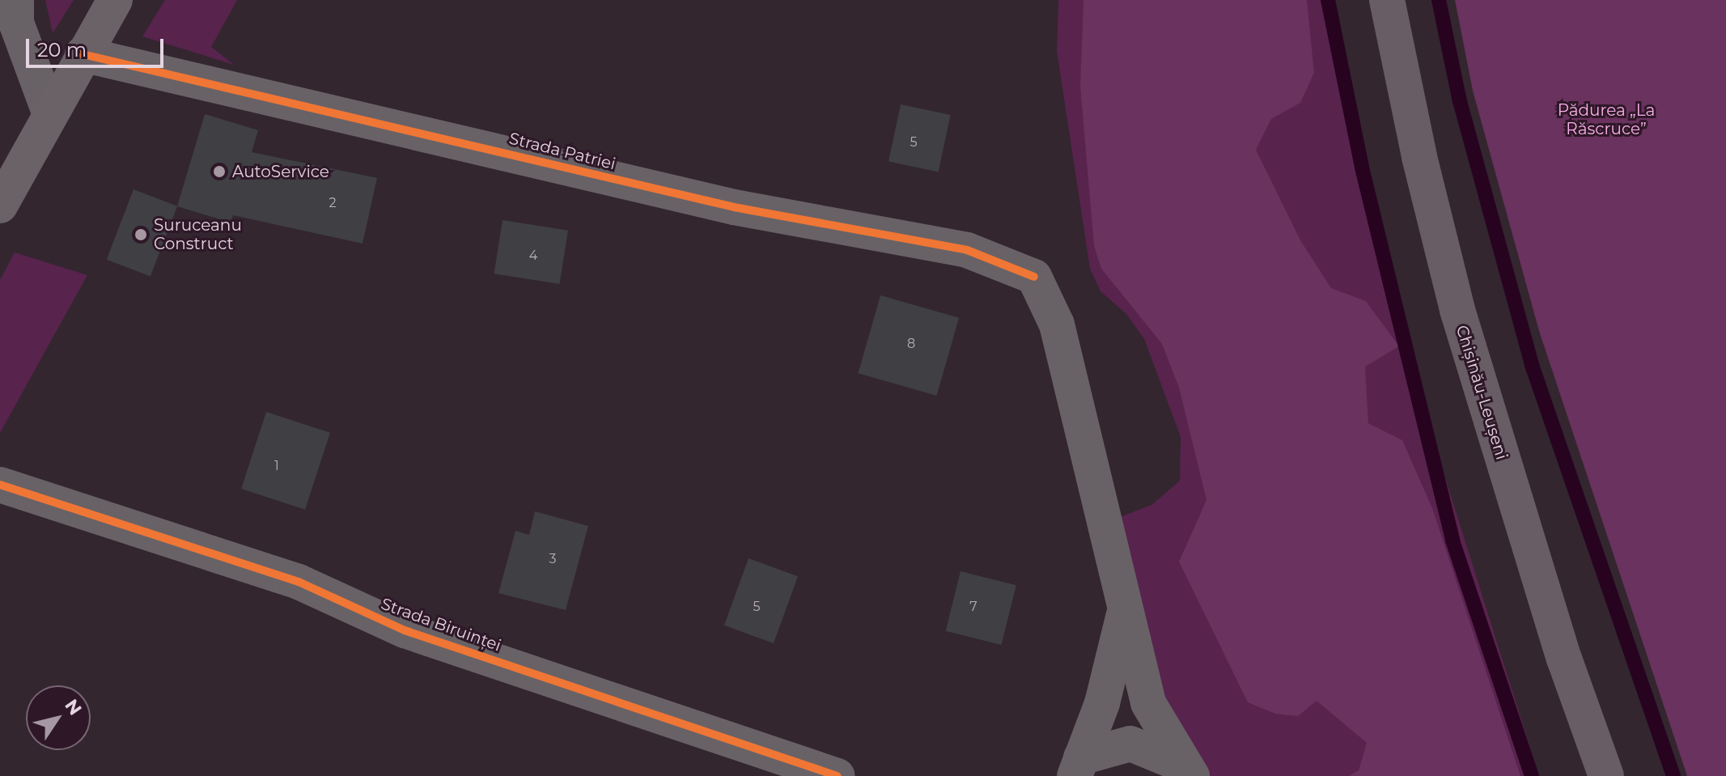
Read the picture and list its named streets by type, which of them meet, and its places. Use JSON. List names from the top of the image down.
{
  "streets": {
    "highway": ["Chișinău-Leușeni"],
    "street": ["Strada Patriei", "Strada Biruinței"]
  },
  "parks": ["Pădurea „La Răscruce”"],
  "places": ["AutoService", "Suruceanu Construct"],
  "house_numbers": [
    "5",
    "2",
    "4",
    "8",
    "1",
    "3",
    "5",
    "7"
  ],
  "scale_bar": "20 m",
  "north": "top right"
}
